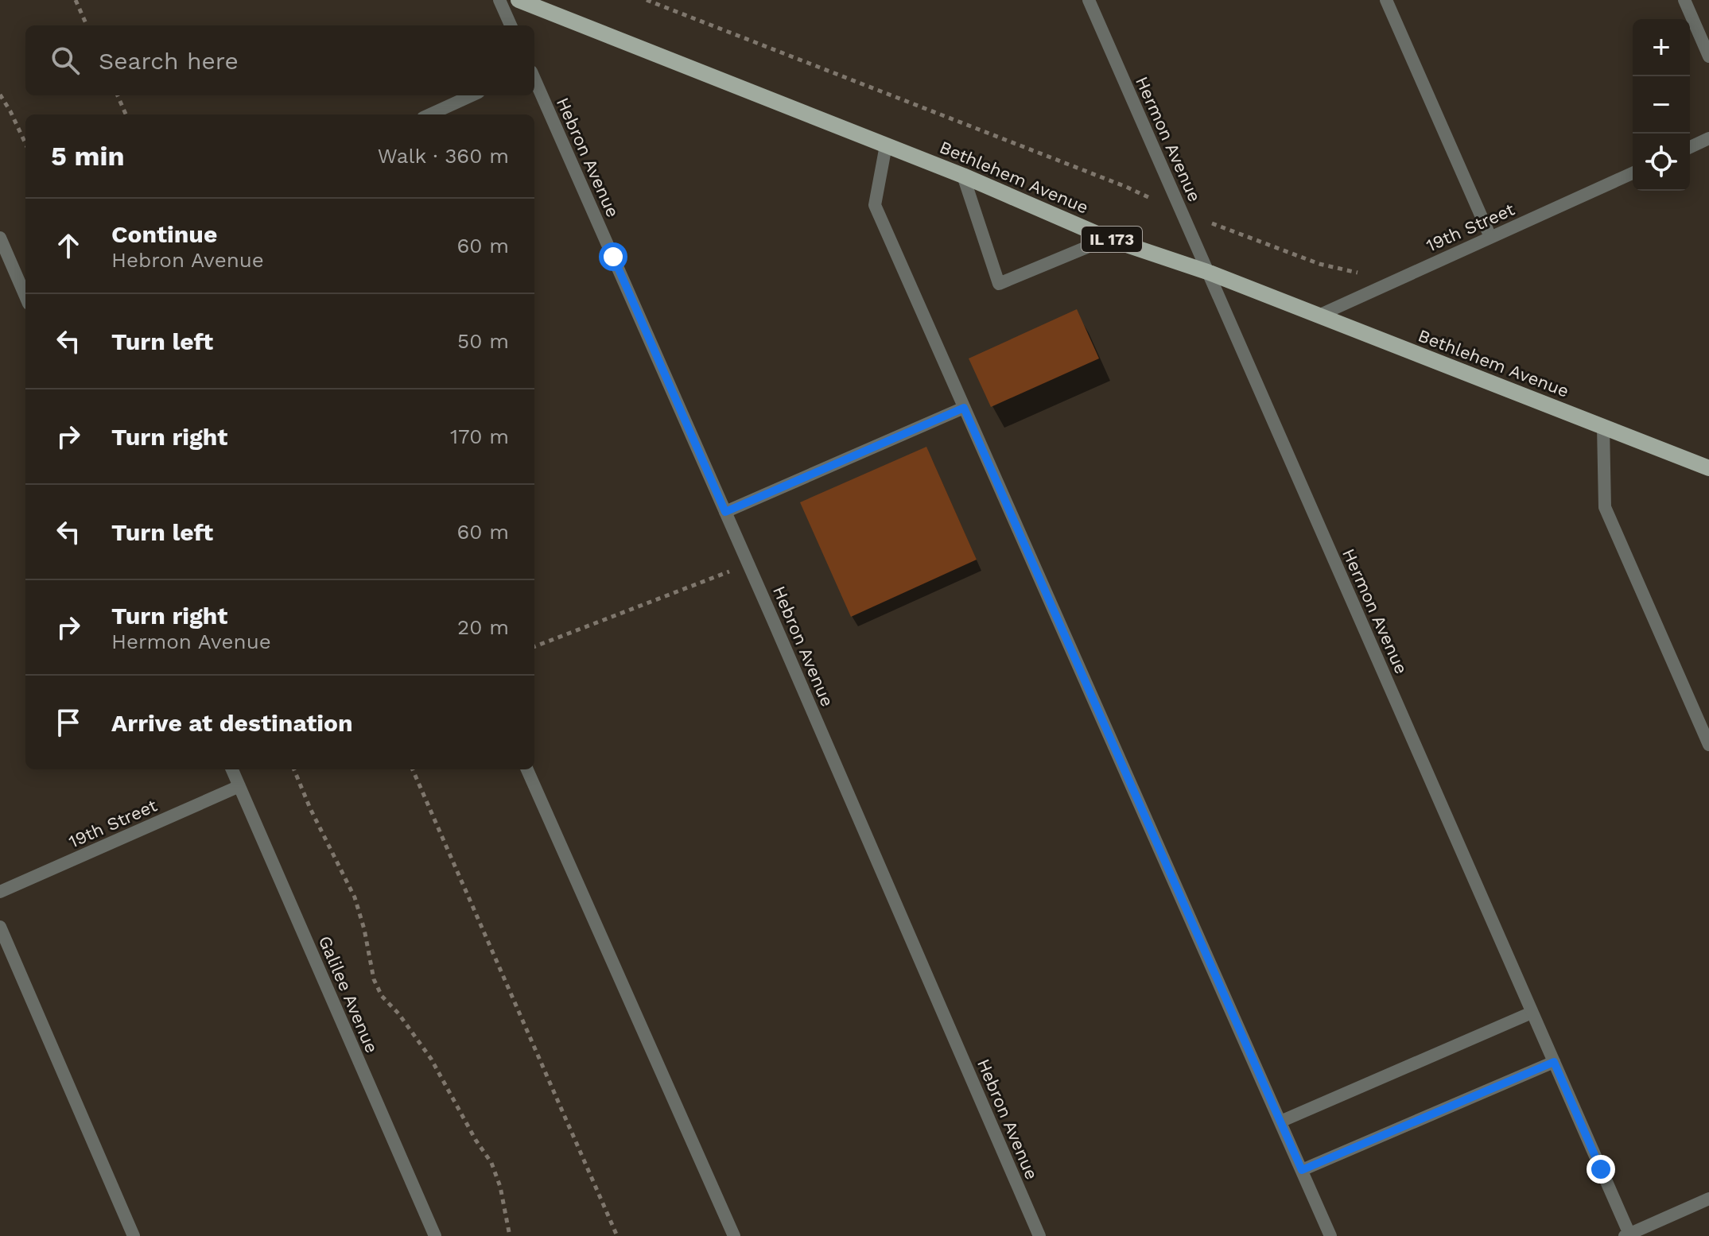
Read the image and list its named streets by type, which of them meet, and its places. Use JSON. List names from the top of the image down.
{
  "streets": {
    "main road": ["Bethlehem Avenue", "IL 173"],
    "street": [
      "Hermon Avenue",
      "Hebron Avenue",
      "19th Street",
      "Galilee Avenue"
    ]
  },
  "crossings": [
    ["Hermon Avenue", "Bethlehem Avenue"],
    ["Bethlehem Avenue", "19th Street"],
    ["19th Street", "Galilee Avenue"]
  ],
  "page": {
    "map_buttons": ["+", "−"],
    "search": "Search here",
    "heading": ["5 min", "Walk · 360 m"],
    "list": [
      ["Continue", "Hebron Avenue", "60 m"],
      ["Turn left", "50 m"],
      ["Turn right", "170 m"],
      ["Turn left", "60 m"],
      ["Turn right", "Hermon Avenue", "20 m"],
      "Arrive at destination"
    ]
  }
}
